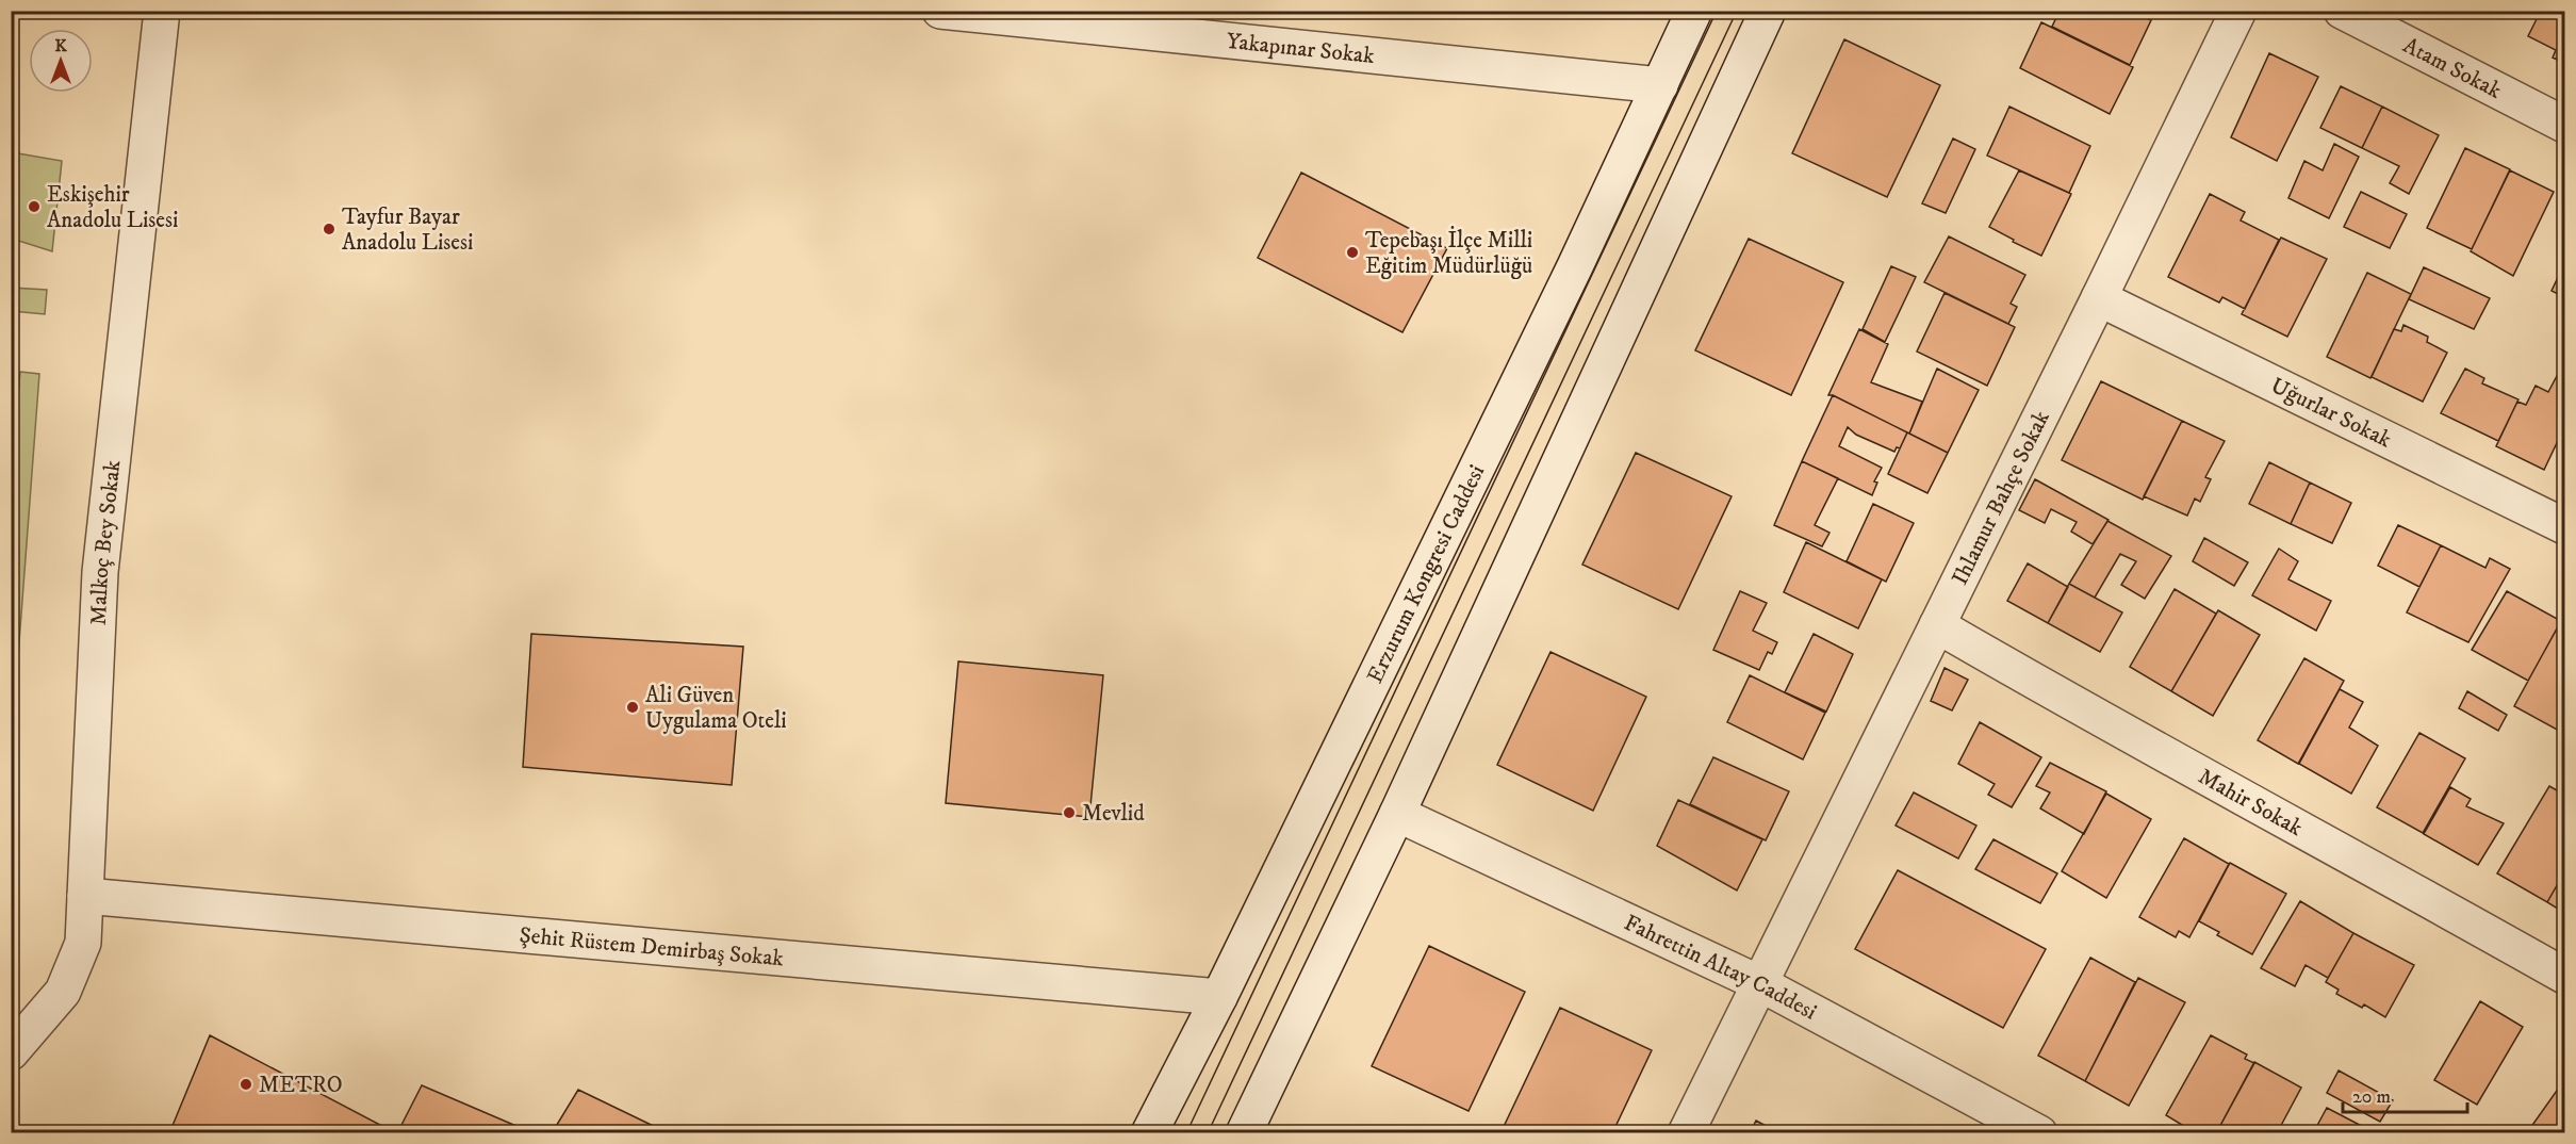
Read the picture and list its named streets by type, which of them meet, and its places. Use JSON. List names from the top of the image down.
{
  "streets": {
    "street": [
      "Yakapınar Sokak",
      "Atam Sokak",
      "Uğurlar Sokak",
      "Ihlamur Bahçe Sokak",
      "Malkoç Bey Sokak",
      "Erzurum Kongresi Caddesi",
      "Mahir Sokak",
      "Şehit Rüstem Demirbaş Sokak",
      "Fahrettin Altay Caddesi"
    ]
  },
  "crossings": [
    ["Yakapınar Sokak", "Erzurum Kongresi Caddesi"],
    ["Uğurlar Sokak", "Ihlamur Bahçe Sokak"],
    ["Ihlamur Bahçe Sokak", "Mahir Sokak"],
    ["Ihlamur Bahçe Sokak", "Fahrettin Altay Caddesi"],
    ["Malkoç Bey Sokak", "Şehit Rüstem Demirbaş Sokak"],
    ["Erzurum Kongresi Caddesi", "Şehit Rüstem Demirbaş Sokak"]
  ],
  "places": [
    "Eskişehir Anadolu Lisesi",
    "Tayfur Bayar Anadolu Lisesi",
    "Tepebaşı İlçe Milli Eğitim Müdürlüğü",
    "Ali Güven Uygulama Oteli",
    "Mevlid",
    "METRO"
  ],
  "scale_bar": "20 m",
  "north": "top"
}
